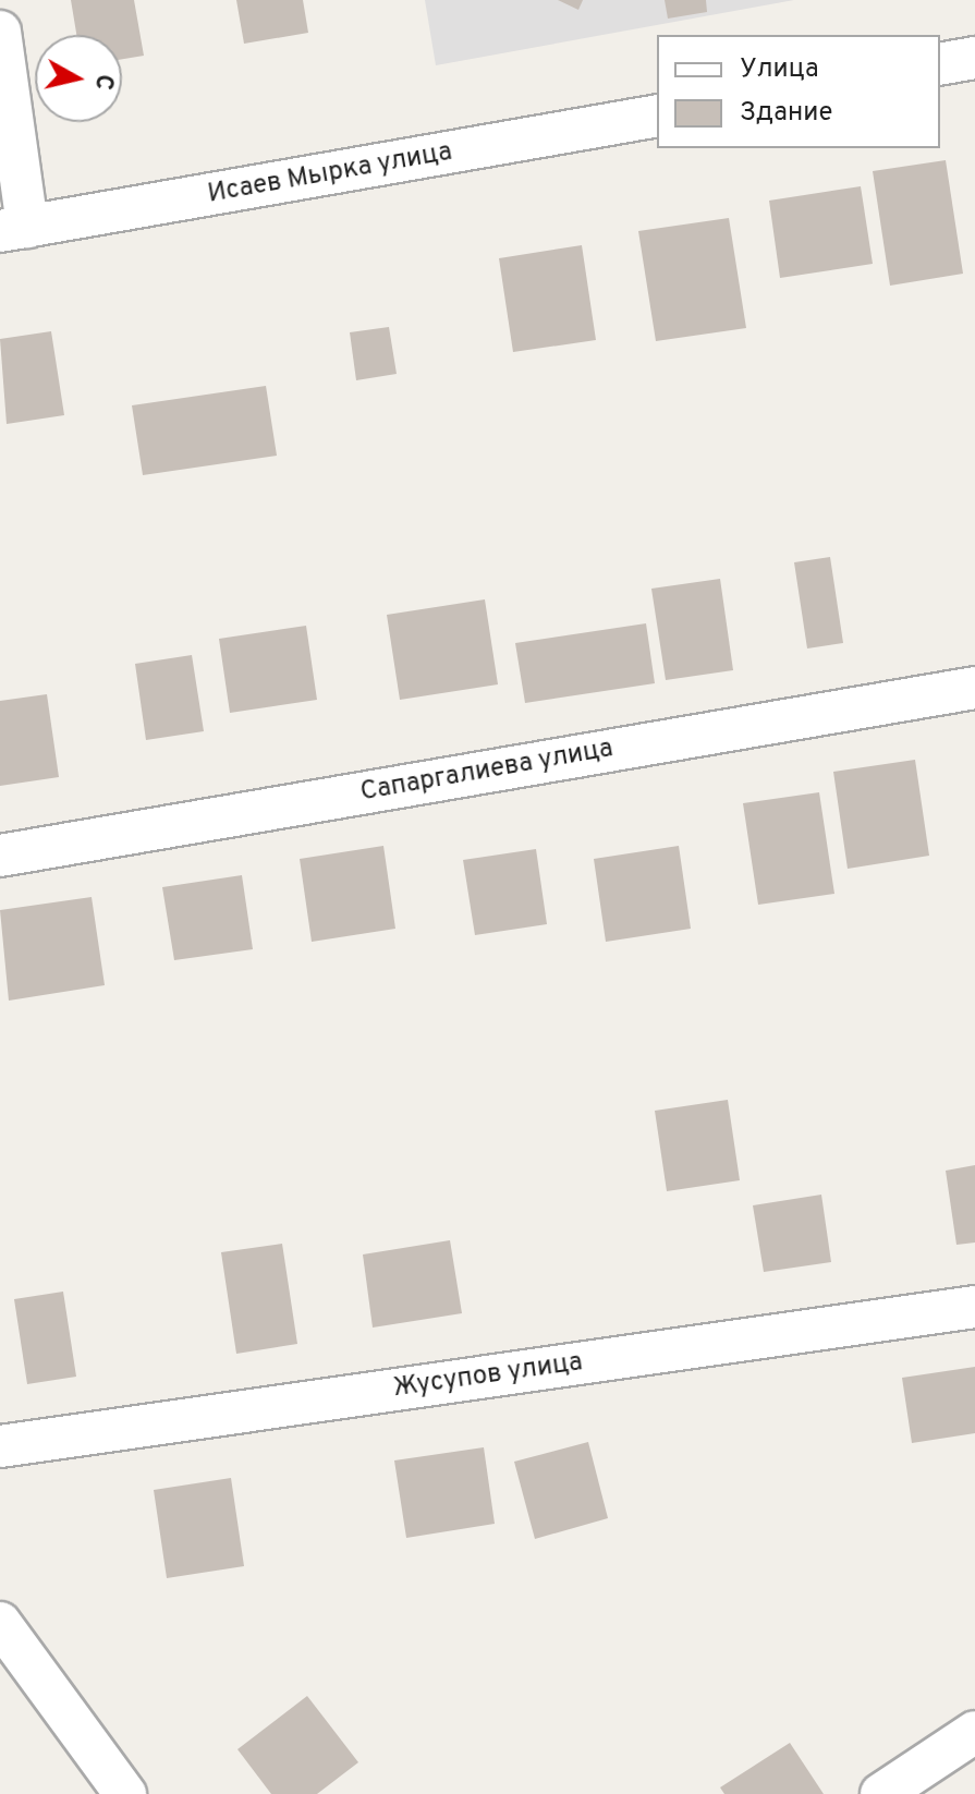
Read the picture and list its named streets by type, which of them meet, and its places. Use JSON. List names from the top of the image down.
{
  "streets": {
    "street": ["Исаев Мырка улица", "Сапаргалиева улица", "Жусупов улица"]
  },
  "legend": ["Улица", "Здание"],
  "north": "right"
}
